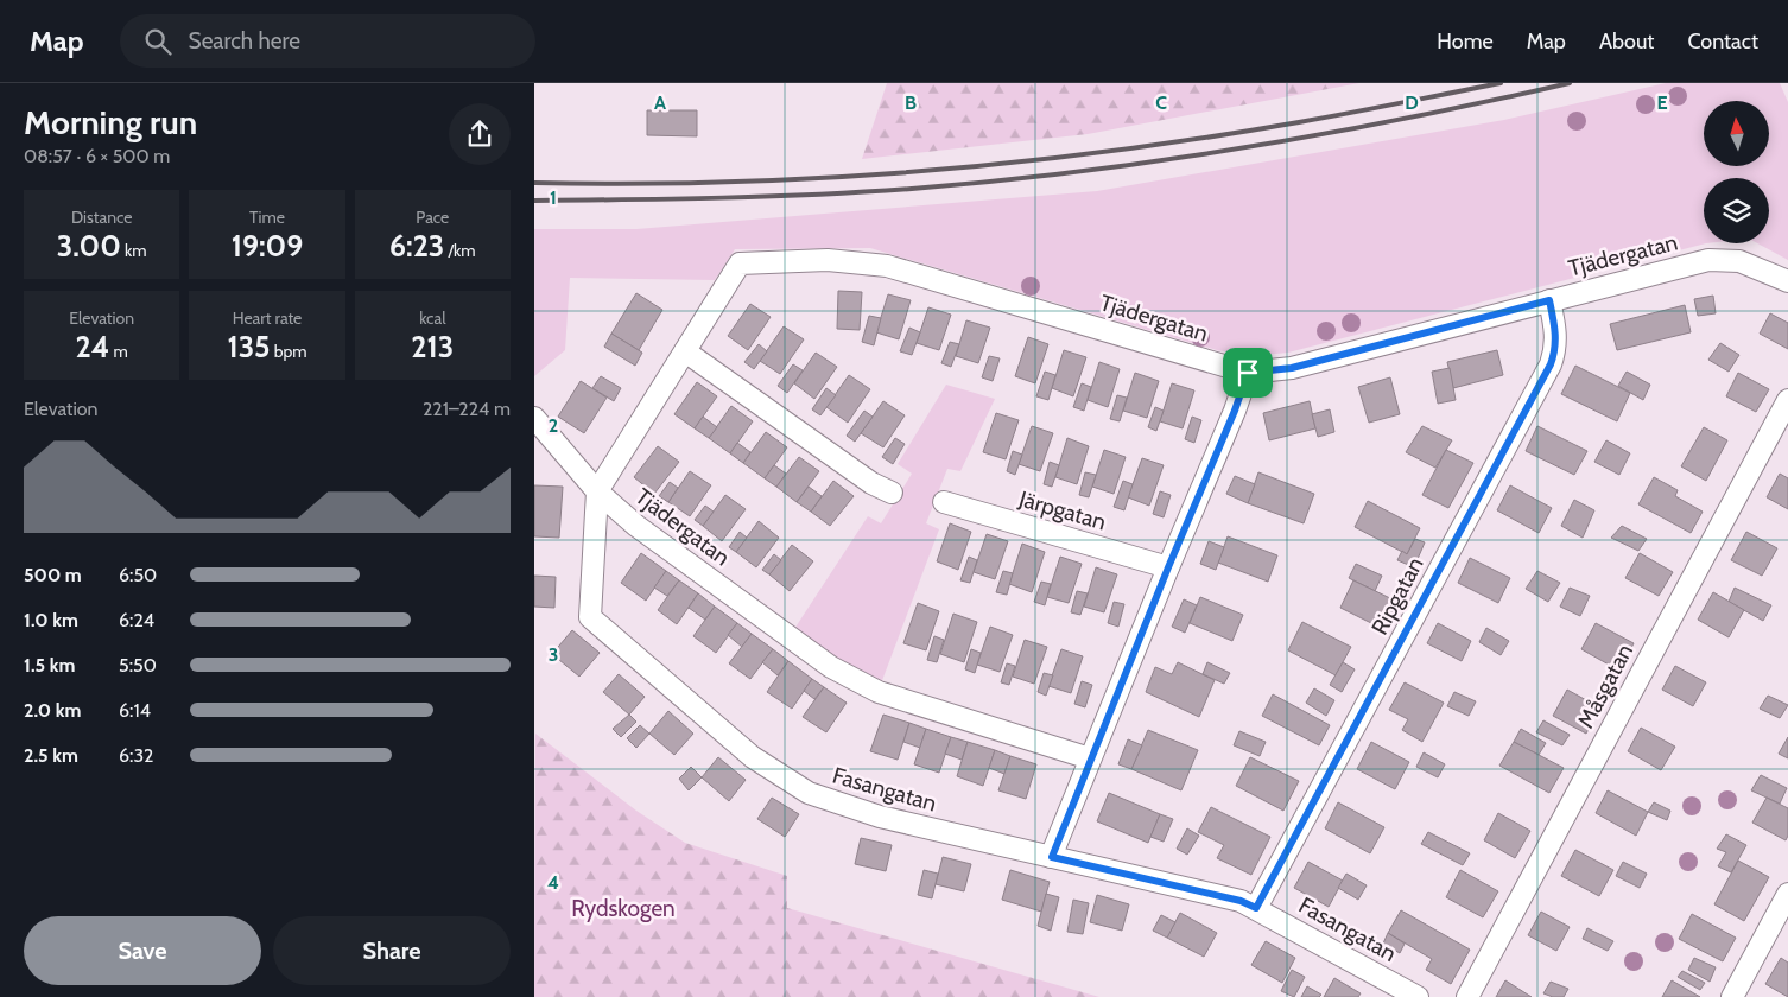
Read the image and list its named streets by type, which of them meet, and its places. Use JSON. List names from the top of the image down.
{
  "streets": {
    "street": [
      "Tjädergatan",
      "Järpgatan",
      "Ripgatan",
      "Måsgatan",
      "Fasangatan"
    ]
  },
  "crossings": [
    ["Tjädergatan", "Ripgatan"],
    ["Tjädergatan", "Fasangatan"],
    ["Ripgatan", "Fasangatan"]
  ],
  "parks": ["Rydskogen"],
  "north": "top",
  "page": {
    "header": "Map",
    "search": "Search here",
    "nav": [
      "Home",
      "Map",
      "About",
      "Contact"
    ],
    "heading": ["Morning run", "08:57 · 6 × 500 m"],
    "stats": [
      ["Distance", "3.00 km"],
      ["Time", "19:09"],
      ["Pace", "6:23 /km"],
      ["Elevation", "24 m"],
      ["Heart rate", "135 bpm"],
      ["kcal", "213"]
    ],
    "chart": ["Elevation", "221–224 m"],
    "list": [
      {
        "name": "500 m",
        "note": "6:50"
      },
      {
        "name": "1.0 km",
        "note": "6:24"
      },
      {
        "name": "1.5 km",
        "note": "5:50"
      },
      {
        "name": "2.0 km",
        "note": "6:14"
      },
      {
        "name": "2.5 km",
        "note": "6:32"
      }
    ],
    "buttons": ["Save", "Share"]
  },
  "grid": {
    "columns": [
      "A",
      "B",
      "C",
      "D",
      "E"
    ],
    "rows": [
      "1",
      "2",
      "3",
      "4"
    ]
  }
}
